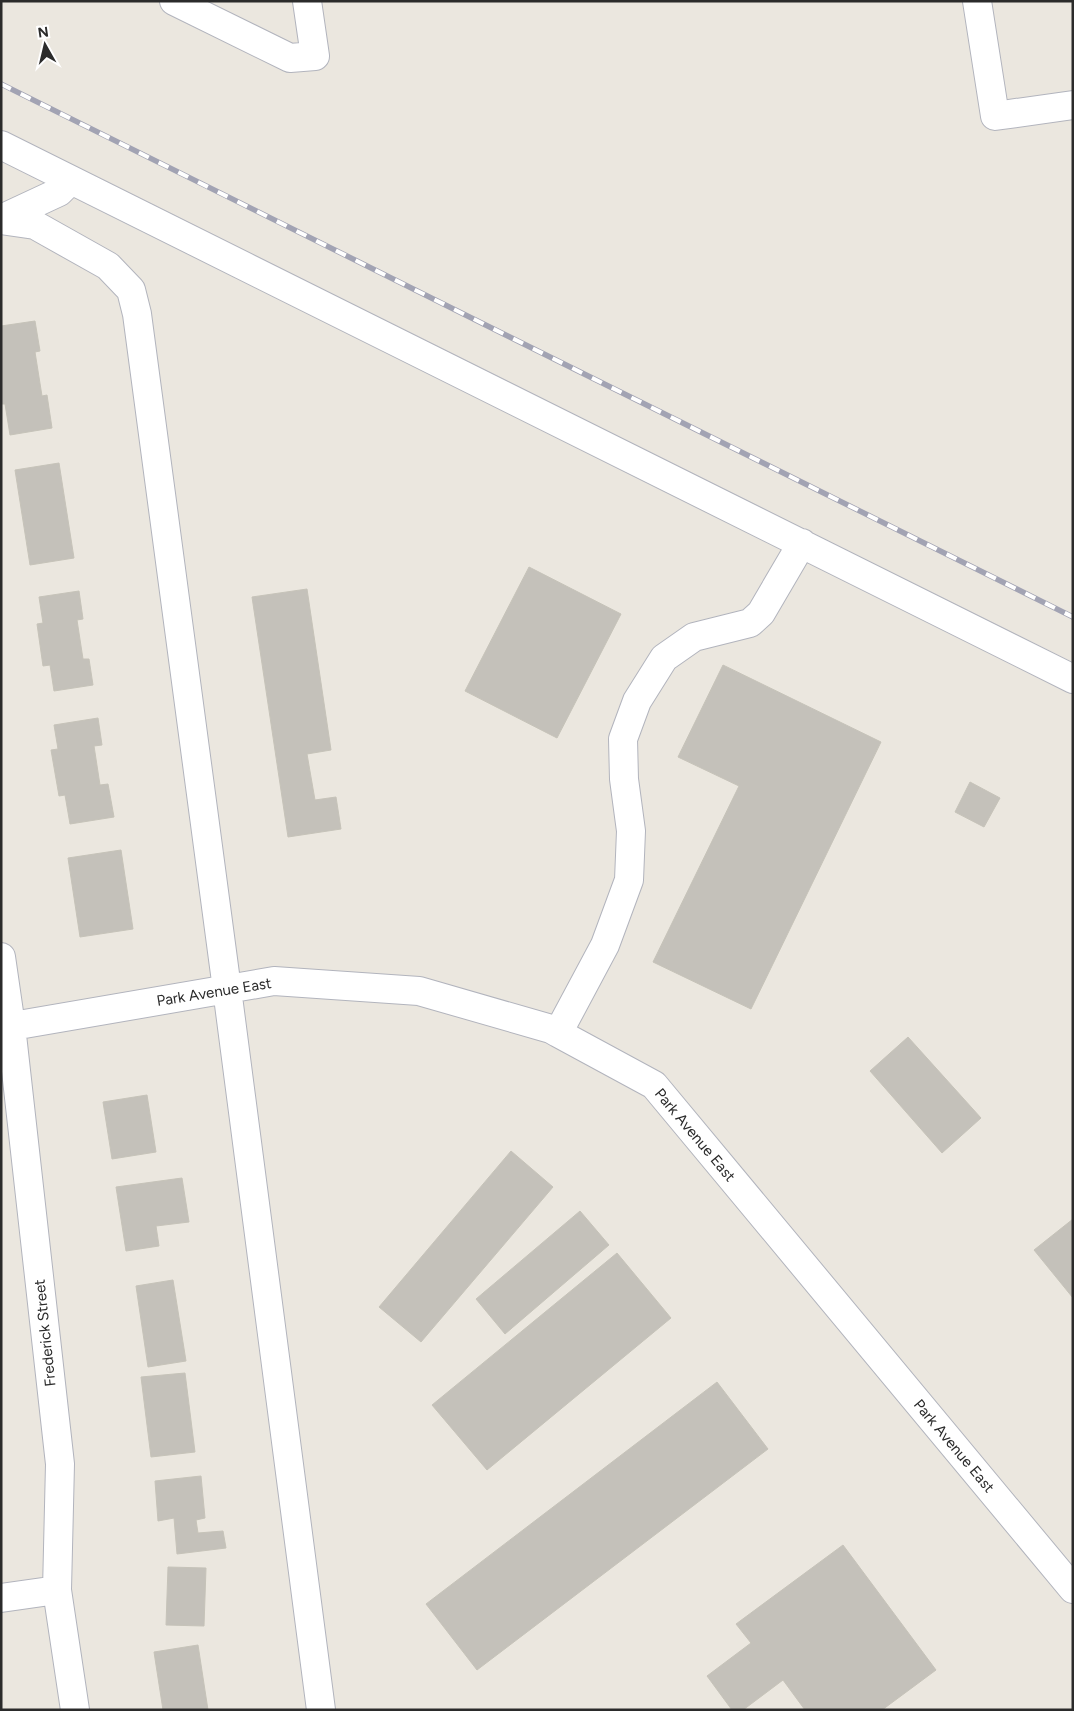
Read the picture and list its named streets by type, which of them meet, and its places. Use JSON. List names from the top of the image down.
{
  "streets": {
    "street": ["Park Avenue East", "Frederick Street"]
  },
  "crossings": [
    ["Park Avenue East", "Frederick Street"]
  ],
  "north": "top"
}
